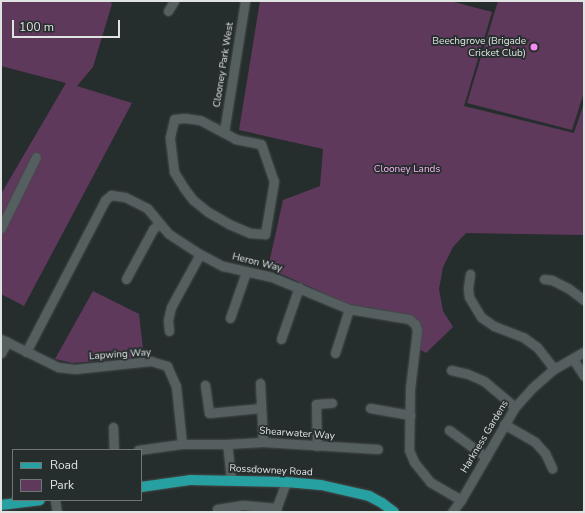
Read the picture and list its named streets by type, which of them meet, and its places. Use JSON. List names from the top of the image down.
{
  "streets": {
    "main road": ["Rossdowney Road"],
    "street": [
      "Clooney Park West",
      "Heron Way",
      "Lapwing Way",
      "Shearwater Way",
      "Harkness Gardens"
    ]
  },
  "crossings": [
    ["Heron Way", "Lapwing Way"],
    ["Heron Way", "Harkness Gardens"],
    ["Lapwing Way", "Shearwater Way"]
  ],
  "parks": ["Clooney Lands"],
  "places": ["Beechgrove (Brigade Cricket Club)"],
  "legend": ["Road", "Park"],
  "scale_bar": "100 m"
}
